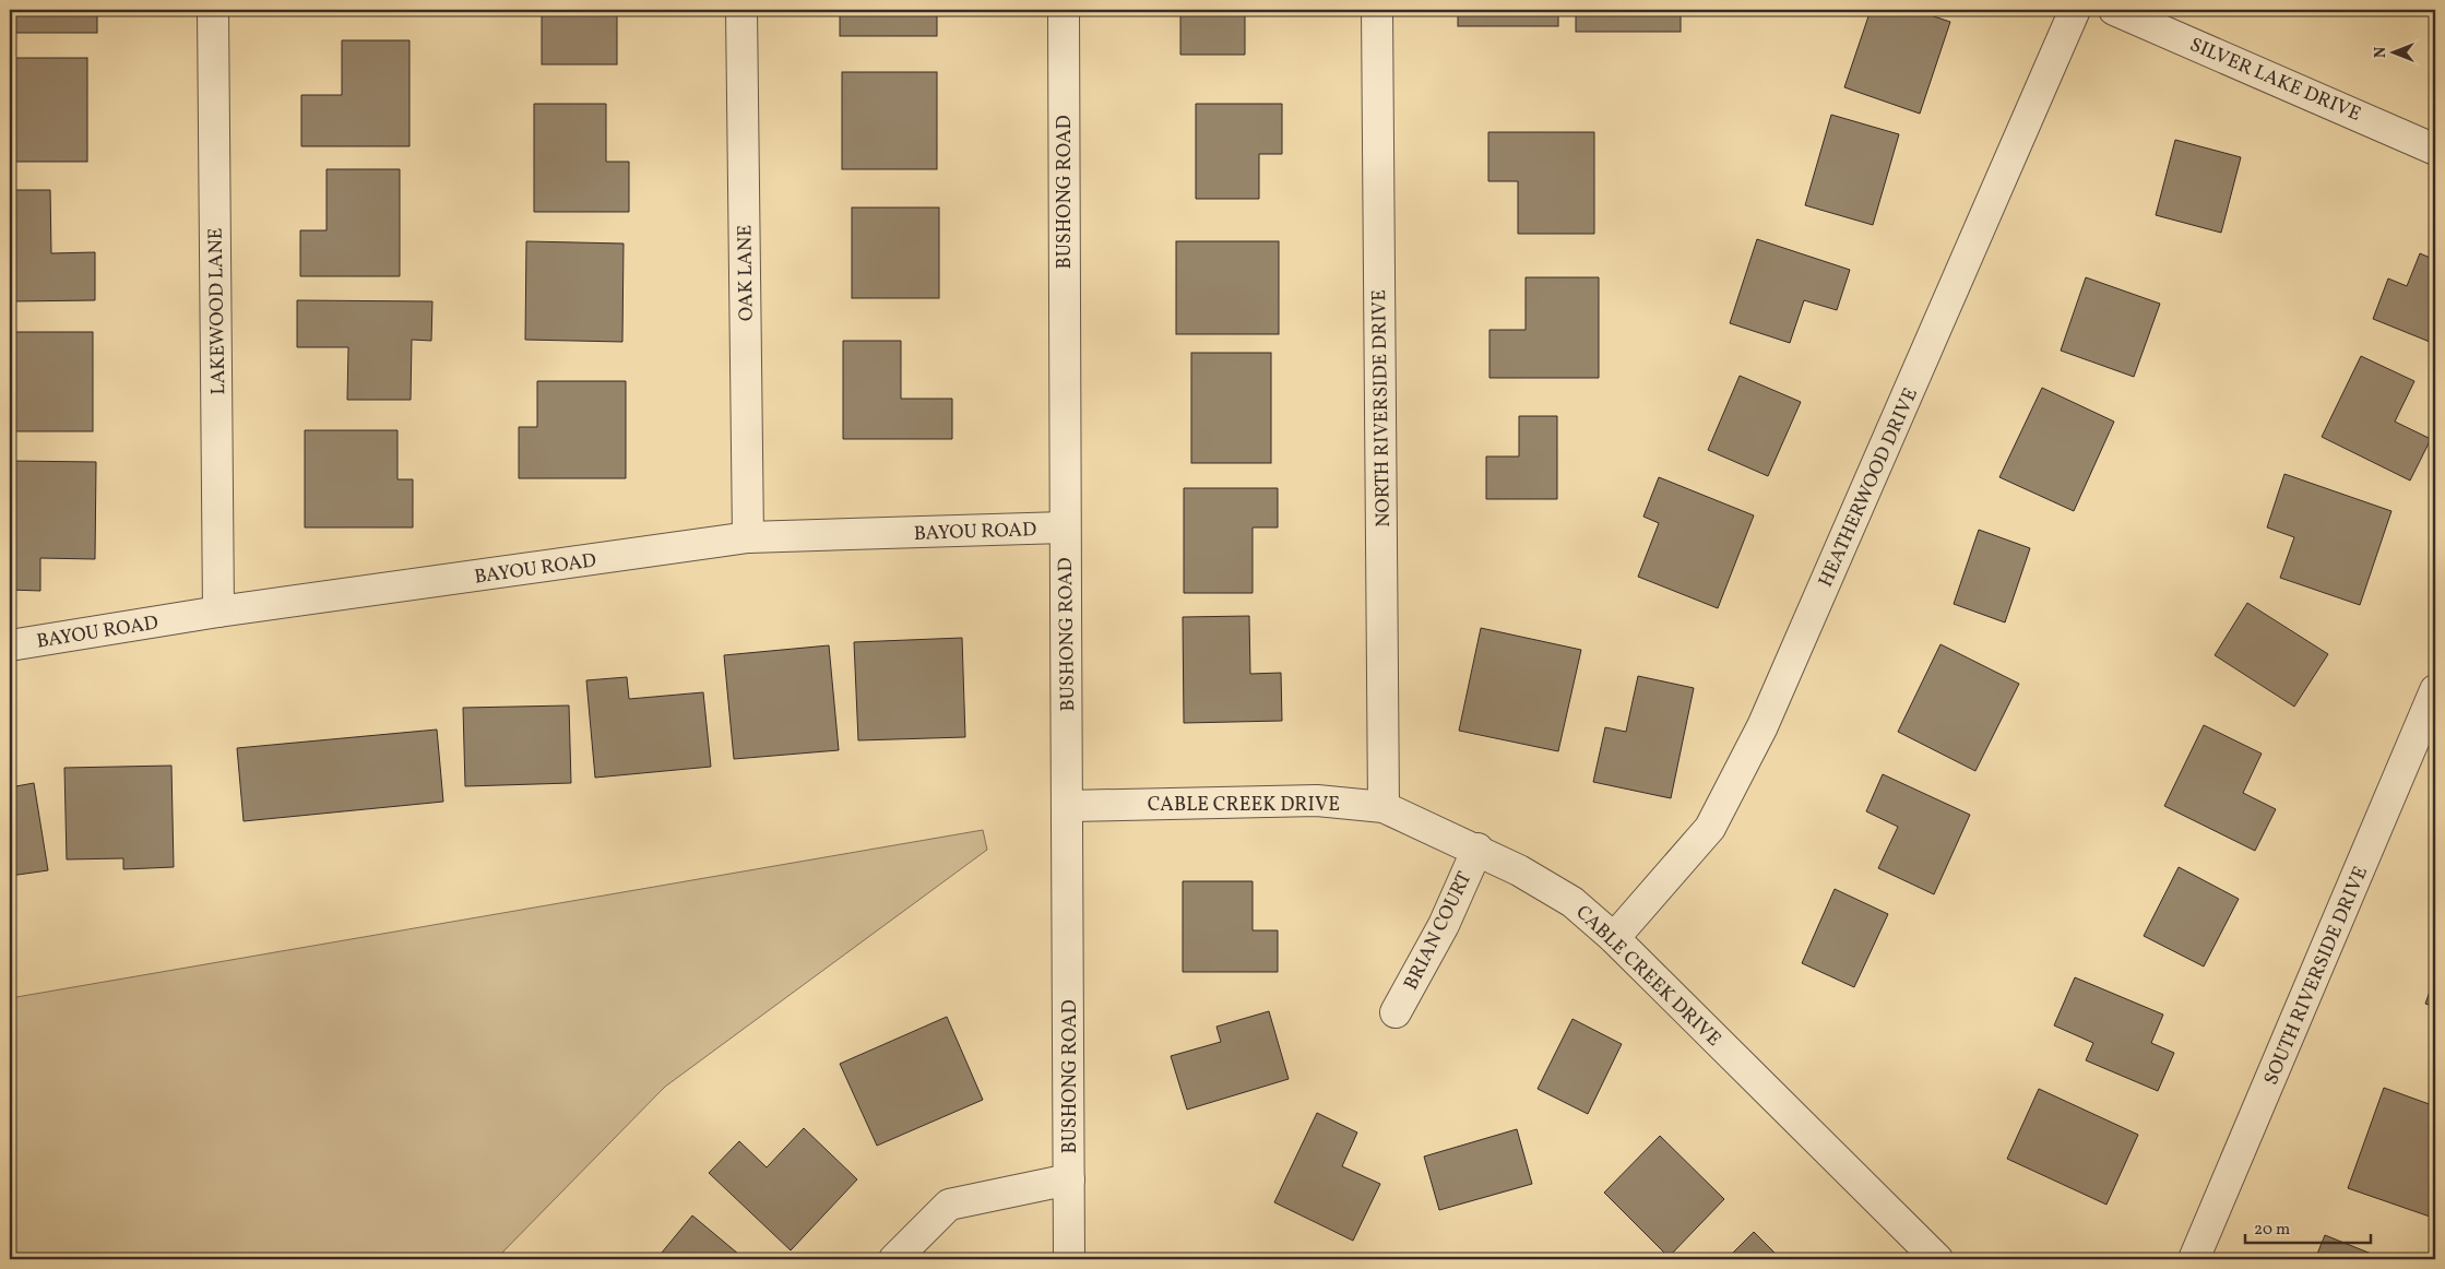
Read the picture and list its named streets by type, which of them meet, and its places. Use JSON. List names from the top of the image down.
{
  "streets": {
    "street": [
      "SILVER LAKE DRIVE",
      "BUSHONG ROAD",
      "OAK LANE",
      "LAKEWOOD LANE",
      "NORTH RIVERSIDE DRIVE",
      "HEATHERWOOD DRIVE",
      "BAYOU ROAD",
      "CABLE CREEK DRIVE",
      "BRIAN COURT",
      "SOUTH RIVERSIDE DRIVE"
    ]
  },
  "crossings": [
    ["BUSHONG ROAD", "BAYOU ROAD"],
    ["BUSHONG ROAD", "CABLE CREEK DRIVE"],
    ["OAK LANE", "BAYOU ROAD"],
    ["LAKEWOOD LANE", "BAYOU ROAD"],
    ["NORTH RIVERSIDE DRIVE", "CABLE CREEK DRIVE"],
    ["HEATHERWOOD DRIVE", "CABLE CREEK DRIVE"],
    ["CABLE CREEK DRIVE", "BRIAN COURT"]
  ],
  "scale_bar": "20 m",
  "north": "left"
}
